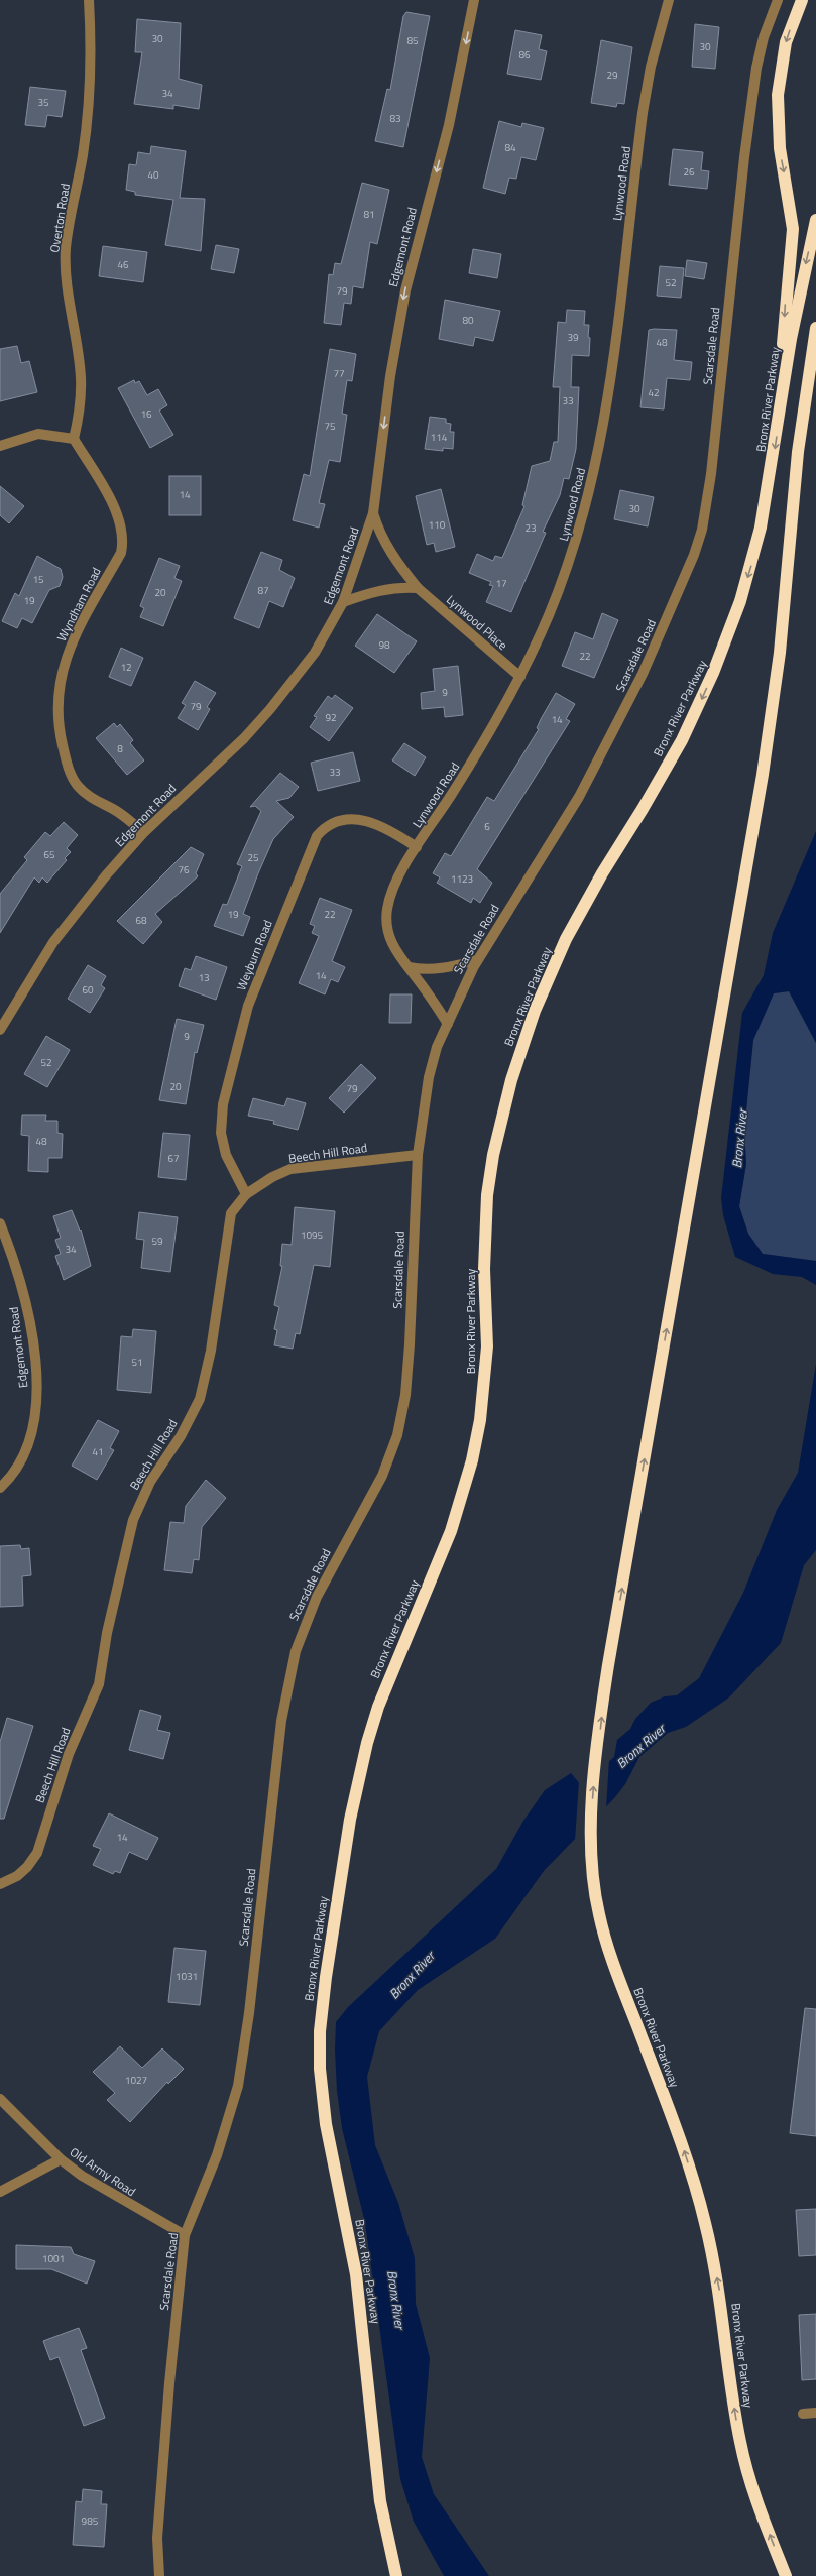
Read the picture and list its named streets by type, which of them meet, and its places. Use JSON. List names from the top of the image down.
{
  "streets": {
    "highway": ["Bronx River Parkway"],
    "street": [
      "Lynwood Road",
      "Overton Road",
      "Edgemont Road",
      "Scarsdale Road",
      "Wyndham Road",
      "Lynwood Place",
      "Weyburn Road",
      "Beech Hill Road",
      "Old Army Road"
    ]
  },
  "crossings": [
    ["Lynwood Road", "Scarsdale Road"],
    ["Lynwood Road", "Lynwood Place"],
    ["Lynwood Road", "Weyburn Road"],
    ["Overton Road", "Wyndham Road"],
    ["Edgemont Road", "Wyndham Road"],
    ["Edgemont Road", "Lynwood Place"],
    ["Scarsdale Road", "Beech Hill Road"],
    ["Scarsdale Road", "Old Army Road"],
    ["Weyburn Road", "Beech Hill Road"]
  ],
  "one_way": ["Edgemont Road"],
  "water": ["Bronx River"],
  "house_numbers": [
    "30",
    "85",
    "30",
    "86",
    "29",
    "34",
    "35",
    "83",
    "84",
    "26",
    "40",
    "81",
    "46",
    "52",
    "79",
    "80",
    "39",
    "48",
    "77",
    "42",
    "33",
    "16",
    "75",
    "114",
    "14",
    "30",
    "110",
    "23",
    "15",
    "17",
    "87",
    "20",
    "19",
    "98",
    "22",
    "12",
    "9",
    "79",
    "92",
    "14",
    "8",
    "33",
    "6",
    "65",
    "25",
    "76",
    "1123",
    "19",
    "22",
    "68",
    "14",
    "13",
    "60",
    "9",
    "52",
    "20",
    "79",
    "48",
    "67",
    "1095",
    "59",
    "34",
    "51",
    "41",
    "14",
    "1031",
    "1027",
    "1001",
    "985"
  ]
}
